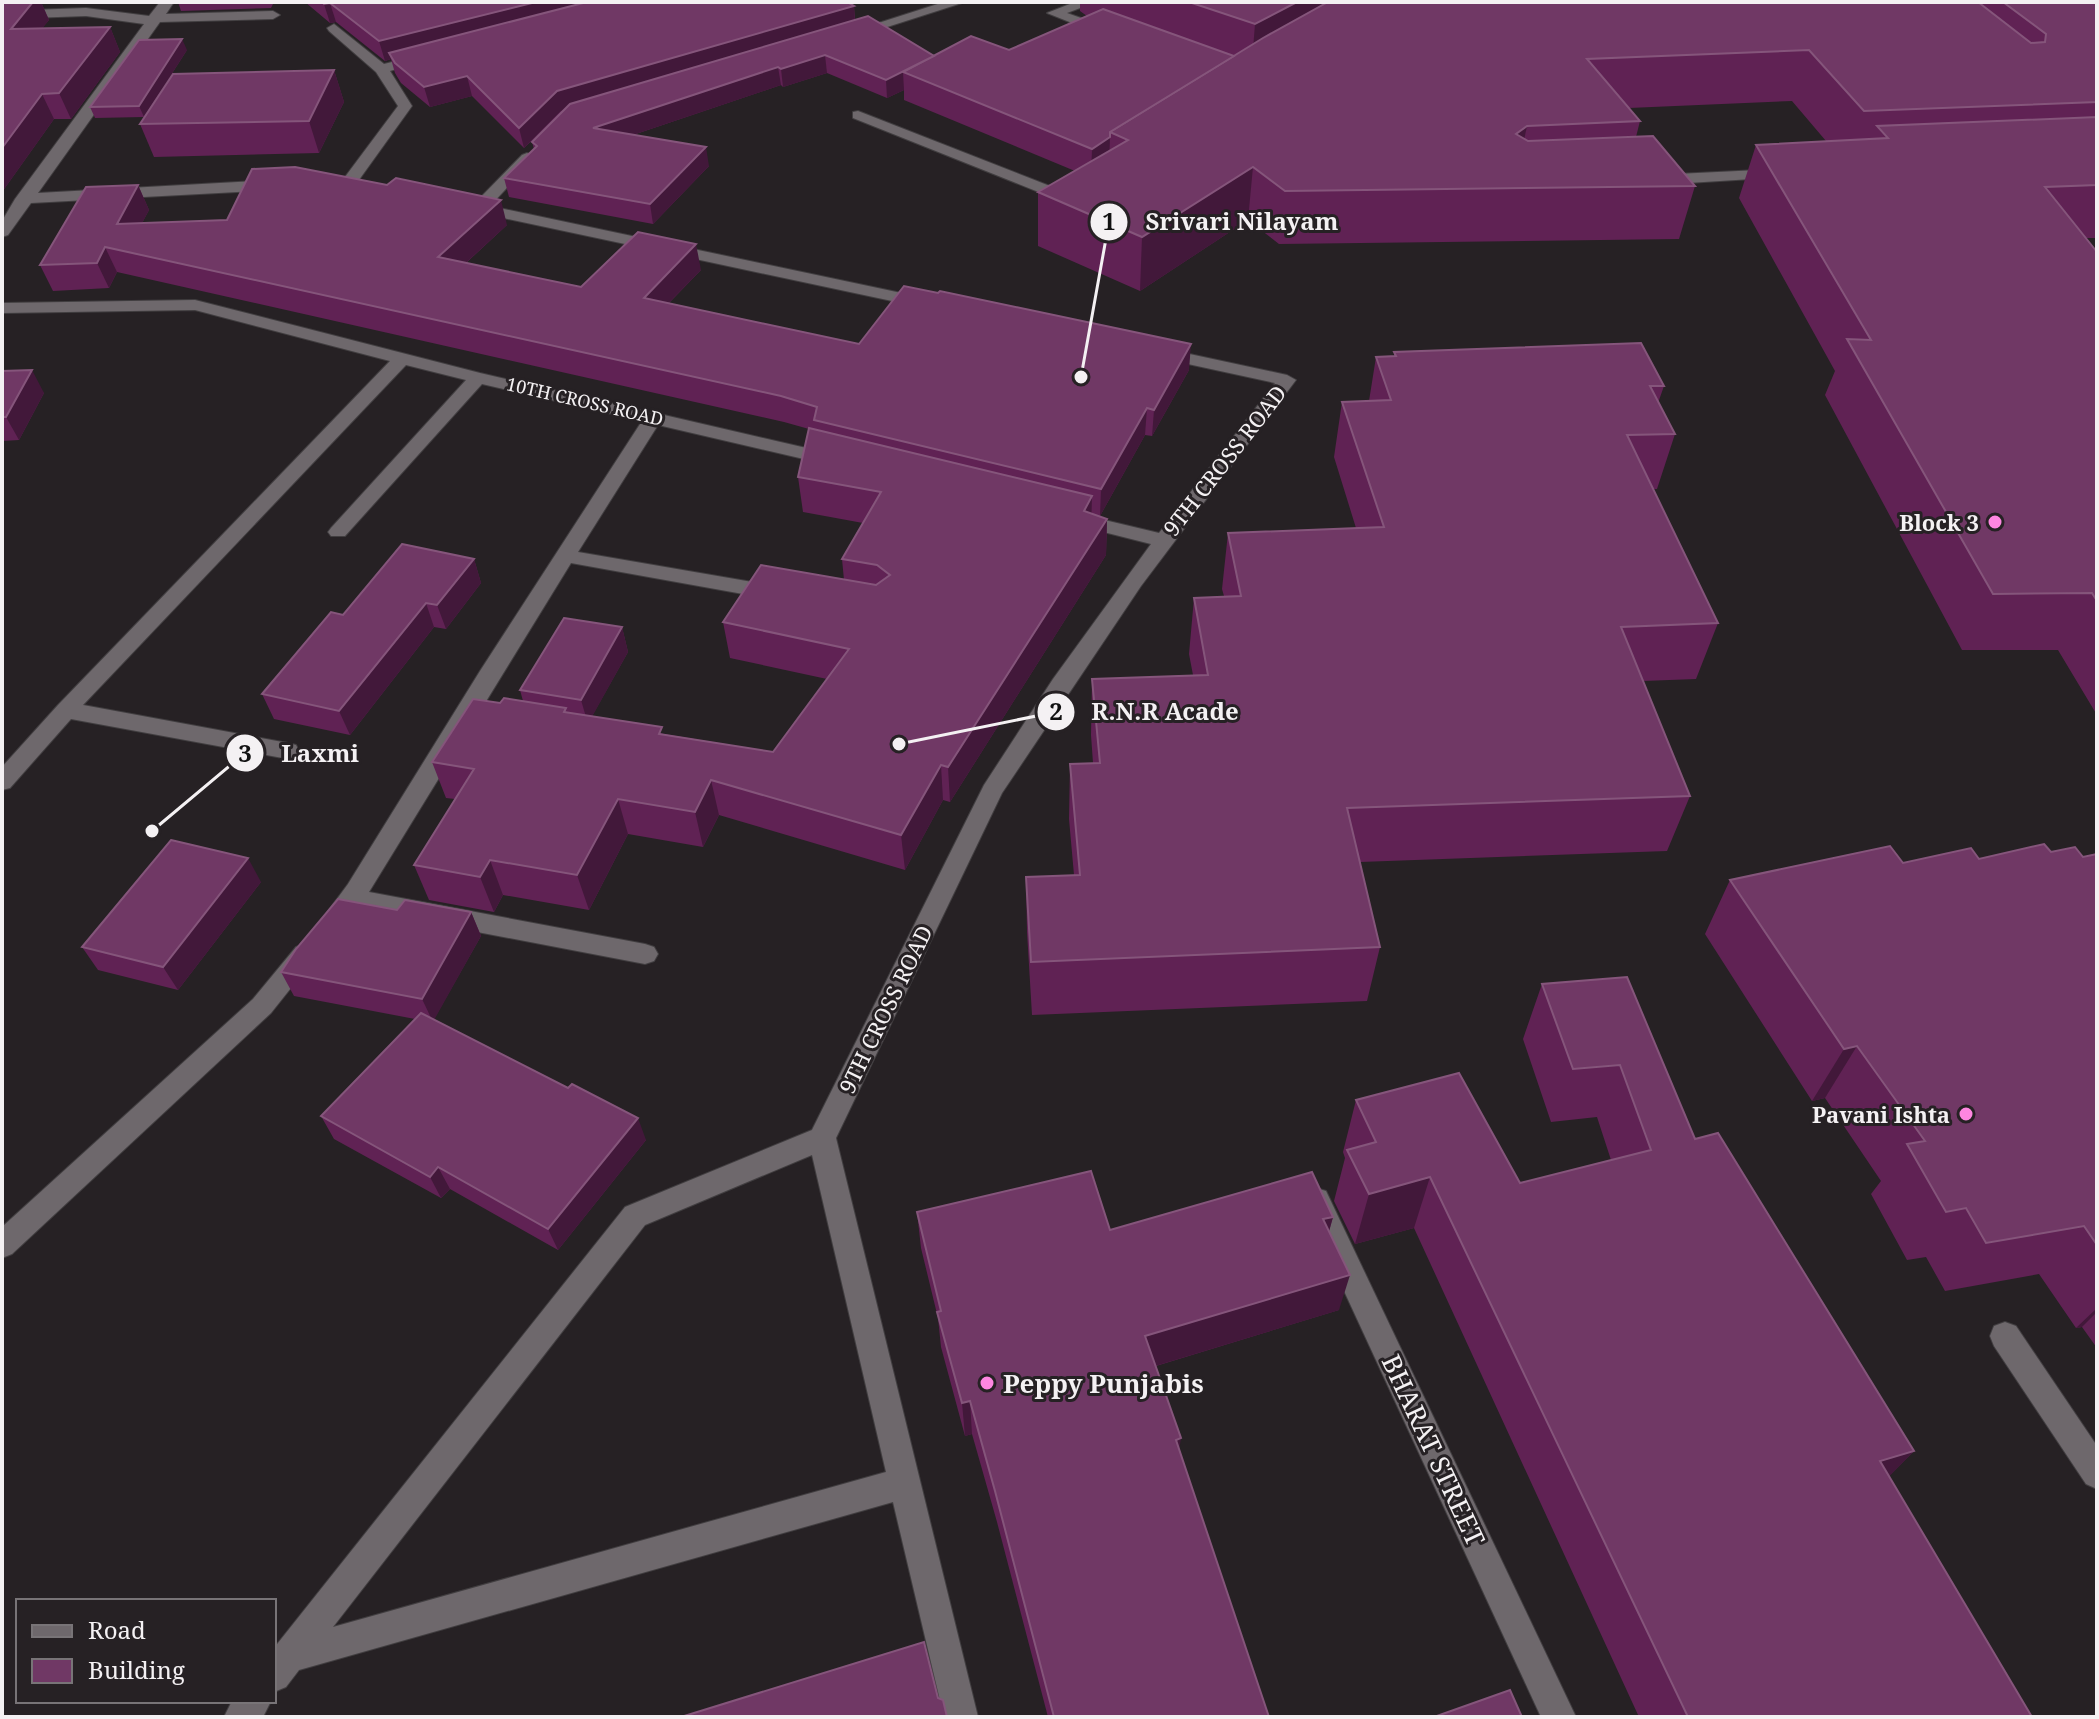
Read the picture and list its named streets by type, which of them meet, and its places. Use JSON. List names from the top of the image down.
{
  "streets": {
    "street": ["10TH CROSS ROAD", "9TH CROSS ROAD", "BHARAT STREET"]
  },
  "places": [
    "Srivari Nilayam",
    "Block 3",
    "R.N.R Acade",
    "Laxmi",
    "Pavani Ishta",
    "Peppy Punjabis"
  ],
  "legend": ["Road", "Building"]
}
